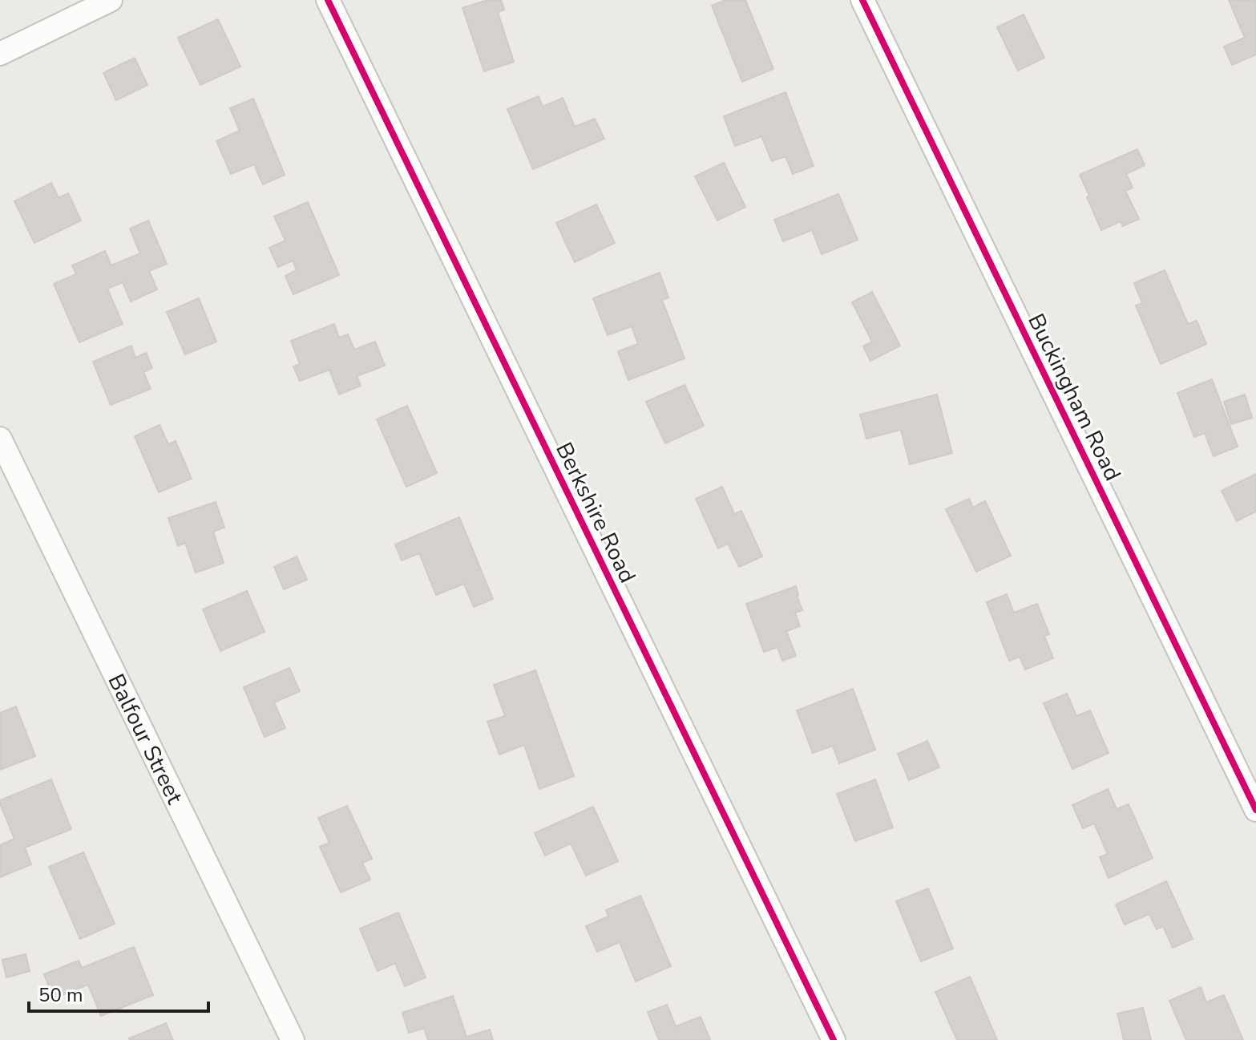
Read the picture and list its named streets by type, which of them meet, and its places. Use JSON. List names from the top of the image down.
{
  "streets": {
    "street": ["Buckingham Road", "Berkshire Road", "Balfour Street"]
  },
  "scale_bar": "50 m"
}
